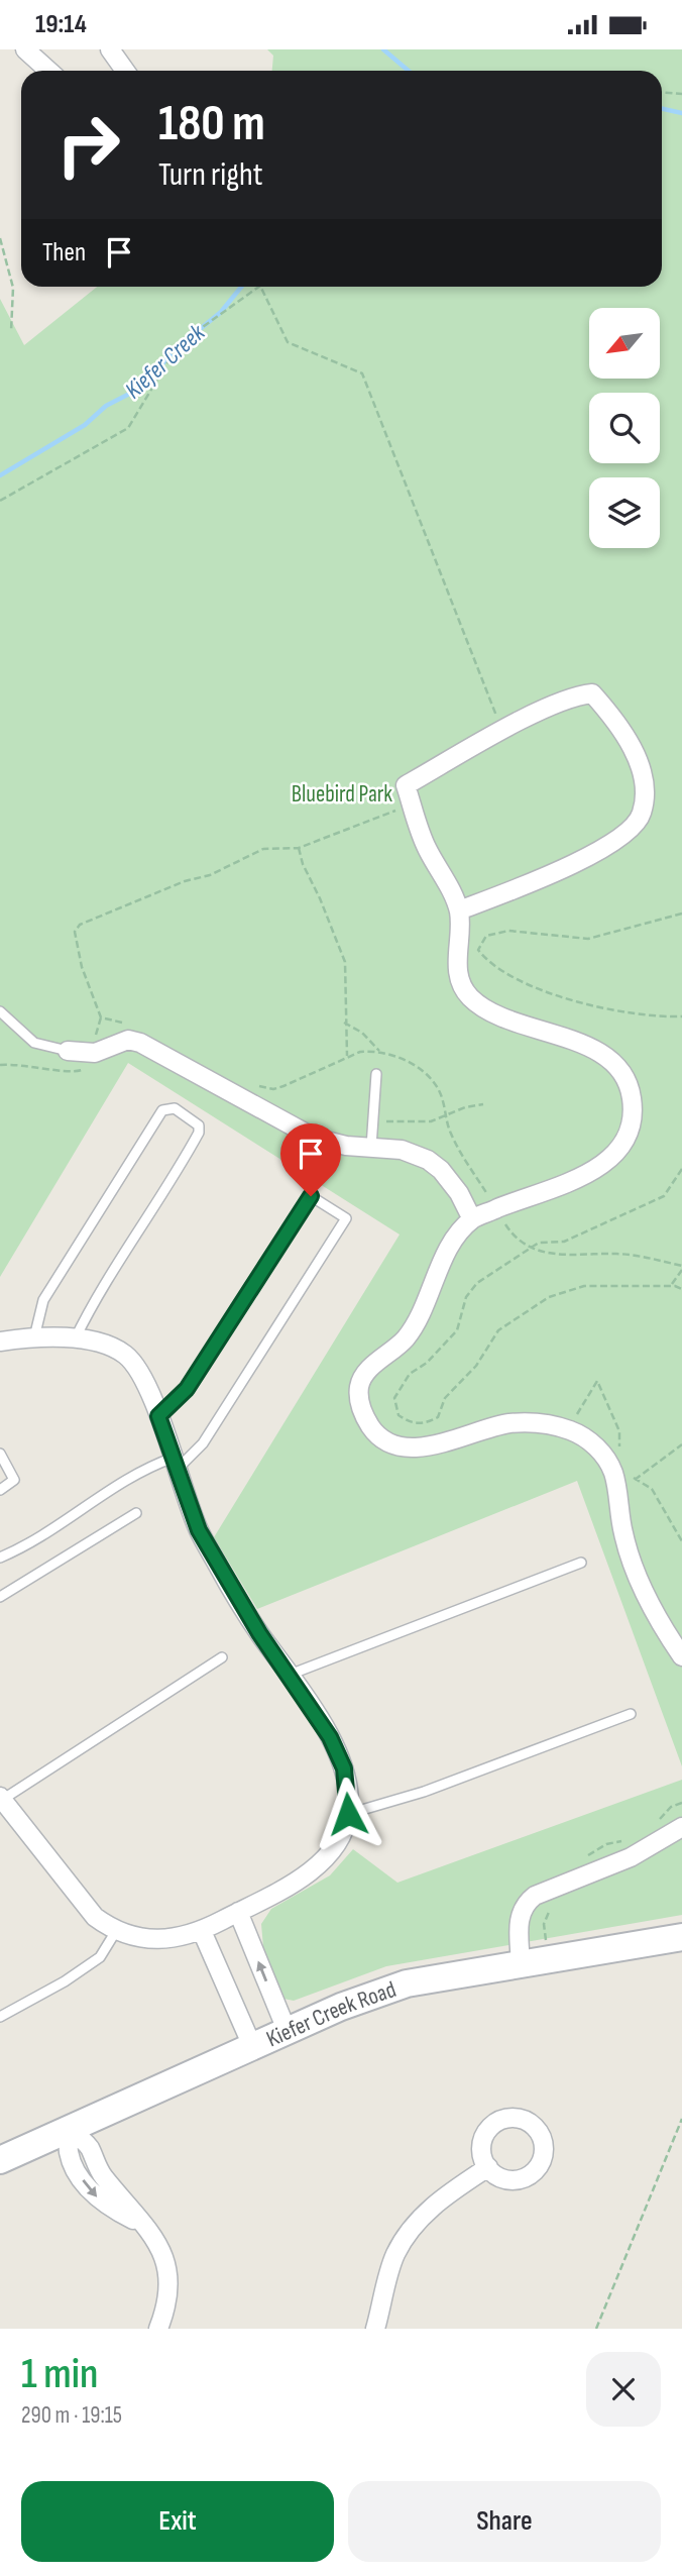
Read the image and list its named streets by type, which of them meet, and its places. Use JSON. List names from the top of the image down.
{
  "streets": {
    "street": ["Kiefer Creek Road"]
  },
  "water": ["Kiefer Creek"],
  "parks": ["Bluebird Park"],
  "north": "bottom left",
  "page": {
    "status": "19:14",
    "turn": ["180 m", "Turn right"],
    "then": "Then",
    "heading": ["1 min", "290 m · 19:15"],
    "buttons": ["Exit", "Share"]
  }
}
